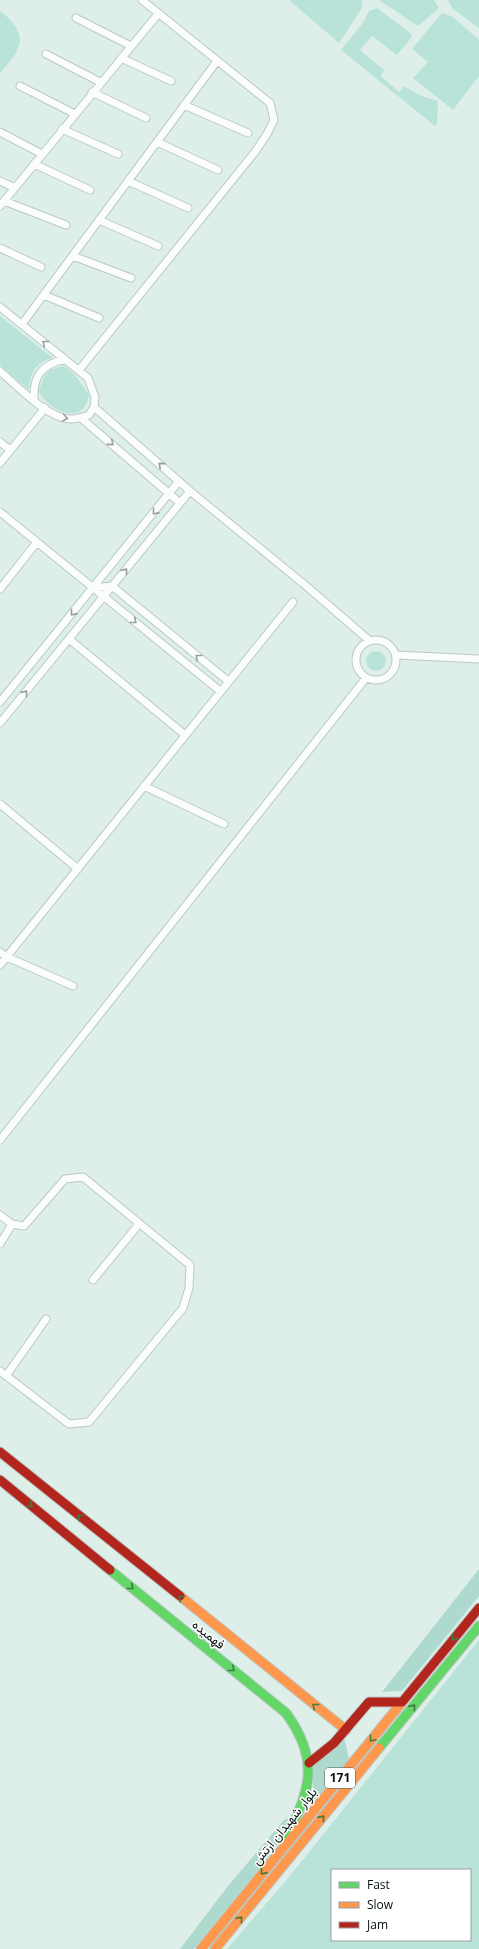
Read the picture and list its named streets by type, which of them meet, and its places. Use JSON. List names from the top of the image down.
{
  "streets": {
    "main road": ["فهمیده", "171", "بلوار شهیدان ارتش"]
  },
  "crossings": [
    ["فهمیده", "بلوار شهیدان ارتش"]
  ],
  "legend": ["Fast", "Slow", "Jam"]
}
